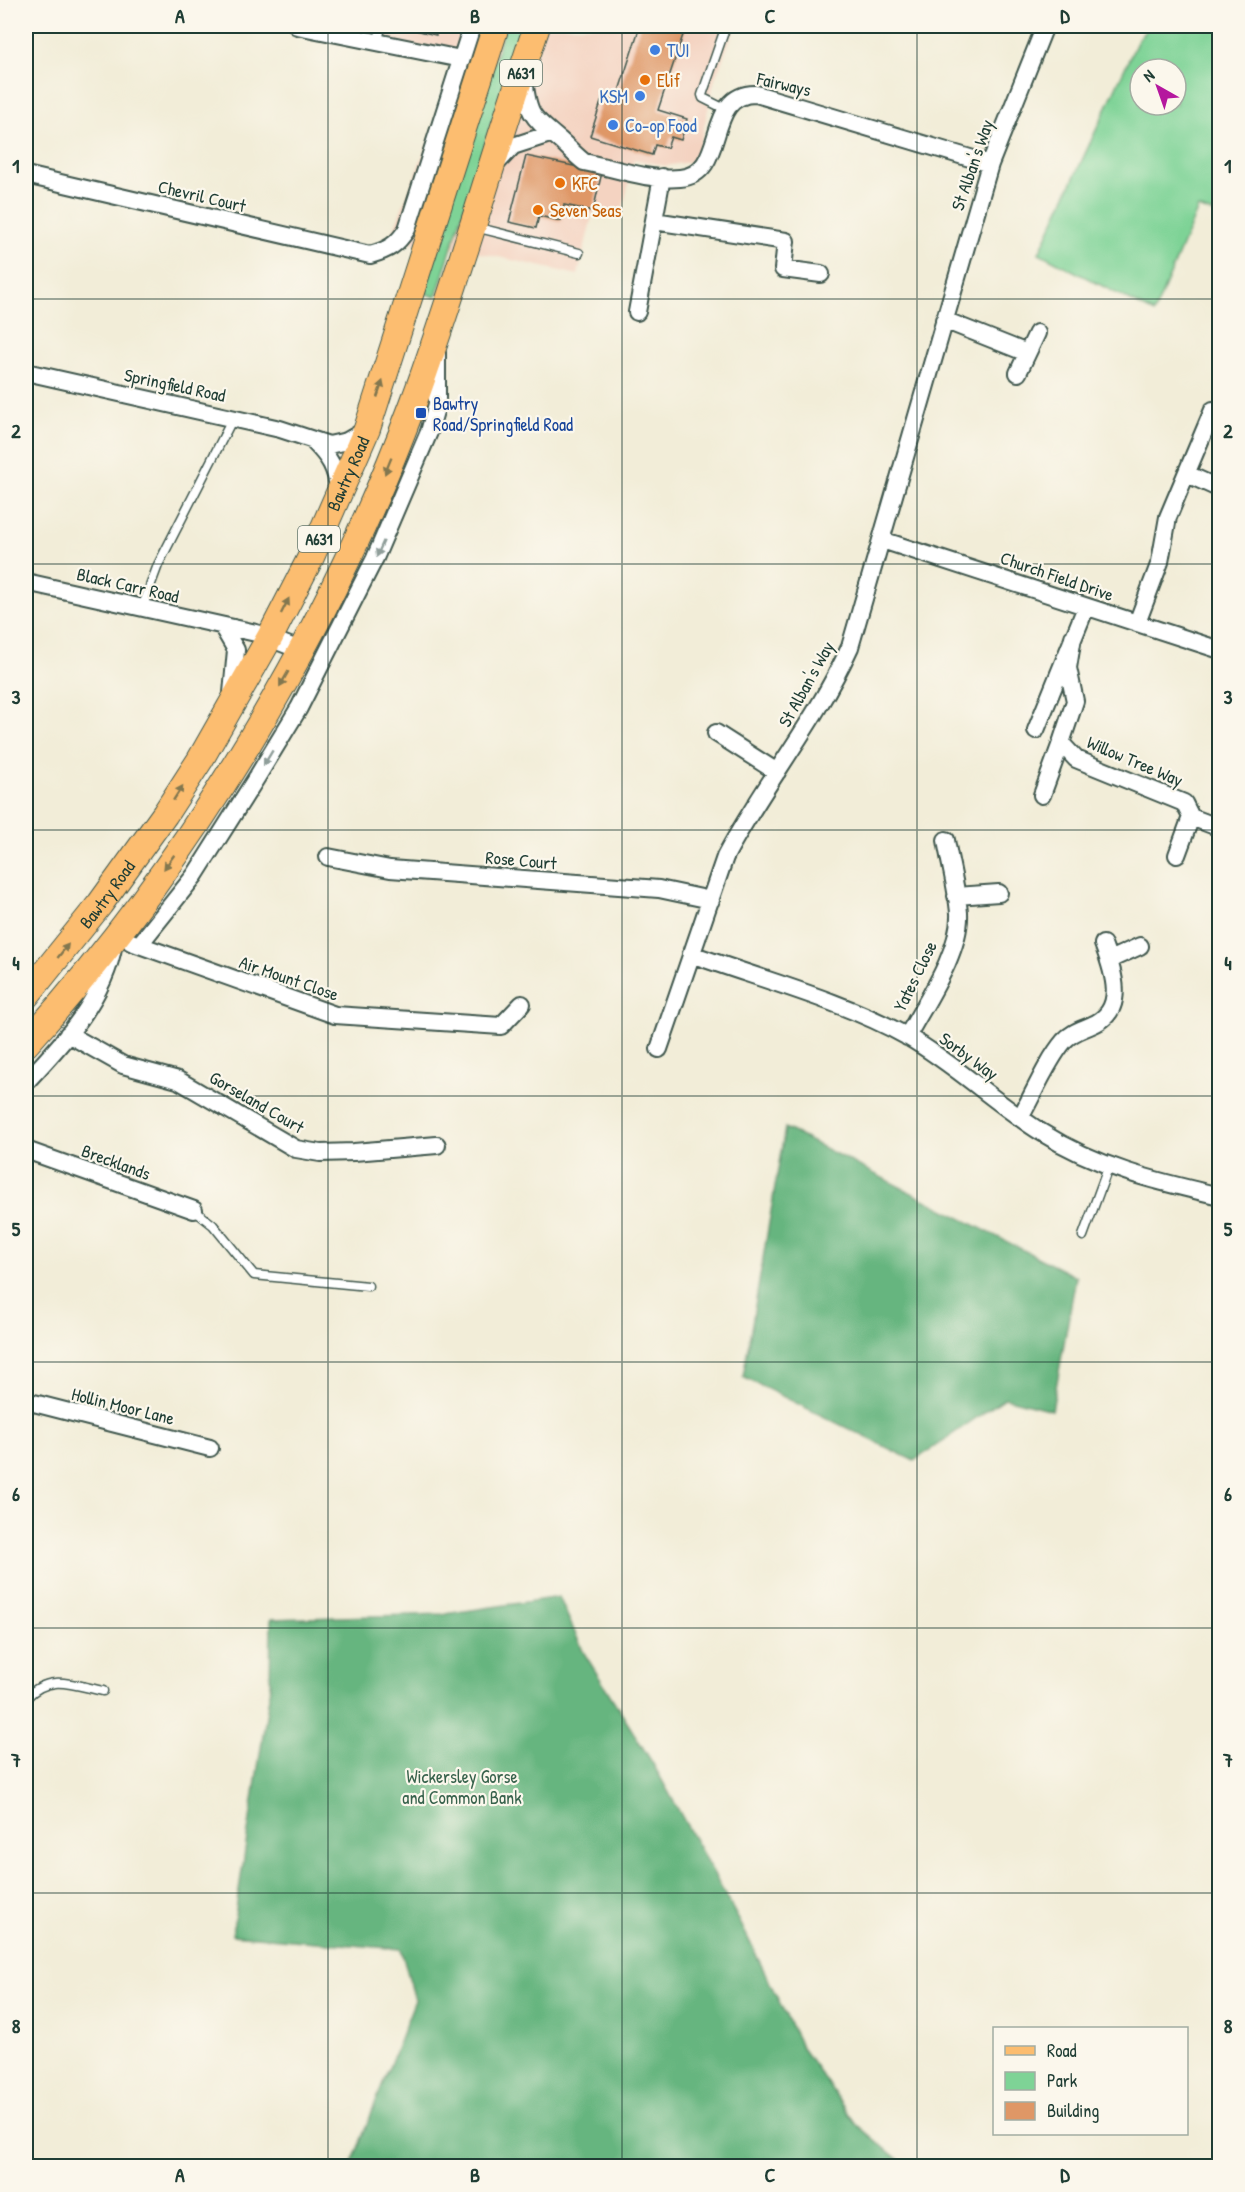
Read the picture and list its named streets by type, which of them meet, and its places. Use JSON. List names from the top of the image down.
{
  "streets": {
    "main road": ["A631", "Bawtry Road"],
    "street": [
      "Fairways",
      "St Alban's Way",
      "Chevril Court",
      "Springfield Road",
      "Church Field Drive",
      "Black Carr Road",
      "Willow Tree Way",
      "Rose Court",
      "Yates Close",
      "Air Mount Close",
      "Sorby Way",
      "Gorseland Court",
      "Brecklands",
      "Hollin Moor Lane"
    ]
  },
  "crossings": [
    ["Fairways", "St Alban's Way"],
    ["St Alban's Way", "Church Field Drive"],
    ["St Alban's Way", "Rose Court"],
    ["St Alban's Way", "Sorby Way"],
    ["Springfield Road", "Bawtry Road"],
    ["Bawtry Road", "Black Carr Road"],
    ["Bawtry Road", "Air Mount Close"],
    ["Bawtry Road", "Gorseland Court"],
    ["Church Field Drive", "Willow Tree Way"],
    ["Yates Close", "Sorby Way"]
  ],
  "parks": ["Wickersley Gorse and Common Bank"],
  "places": {
    "other": [
      "TUI",
      "Elif",
      "KSM",
      "Co-op Food",
      "KFC",
      "Seven Seas"
    ],
    "transit": ["Bawtry Road/Springfield Road"]
  },
  "legend": ["Road", "Park", "Building"],
  "north": "top left",
  "grid": {
    "columns": [
      "A",
      "B",
      "C",
      "D"
    ],
    "rows": [
      "1",
      "2",
      "3",
      "4",
      "5",
      "6",
      "7",
      "8"
    ]
  }
}
